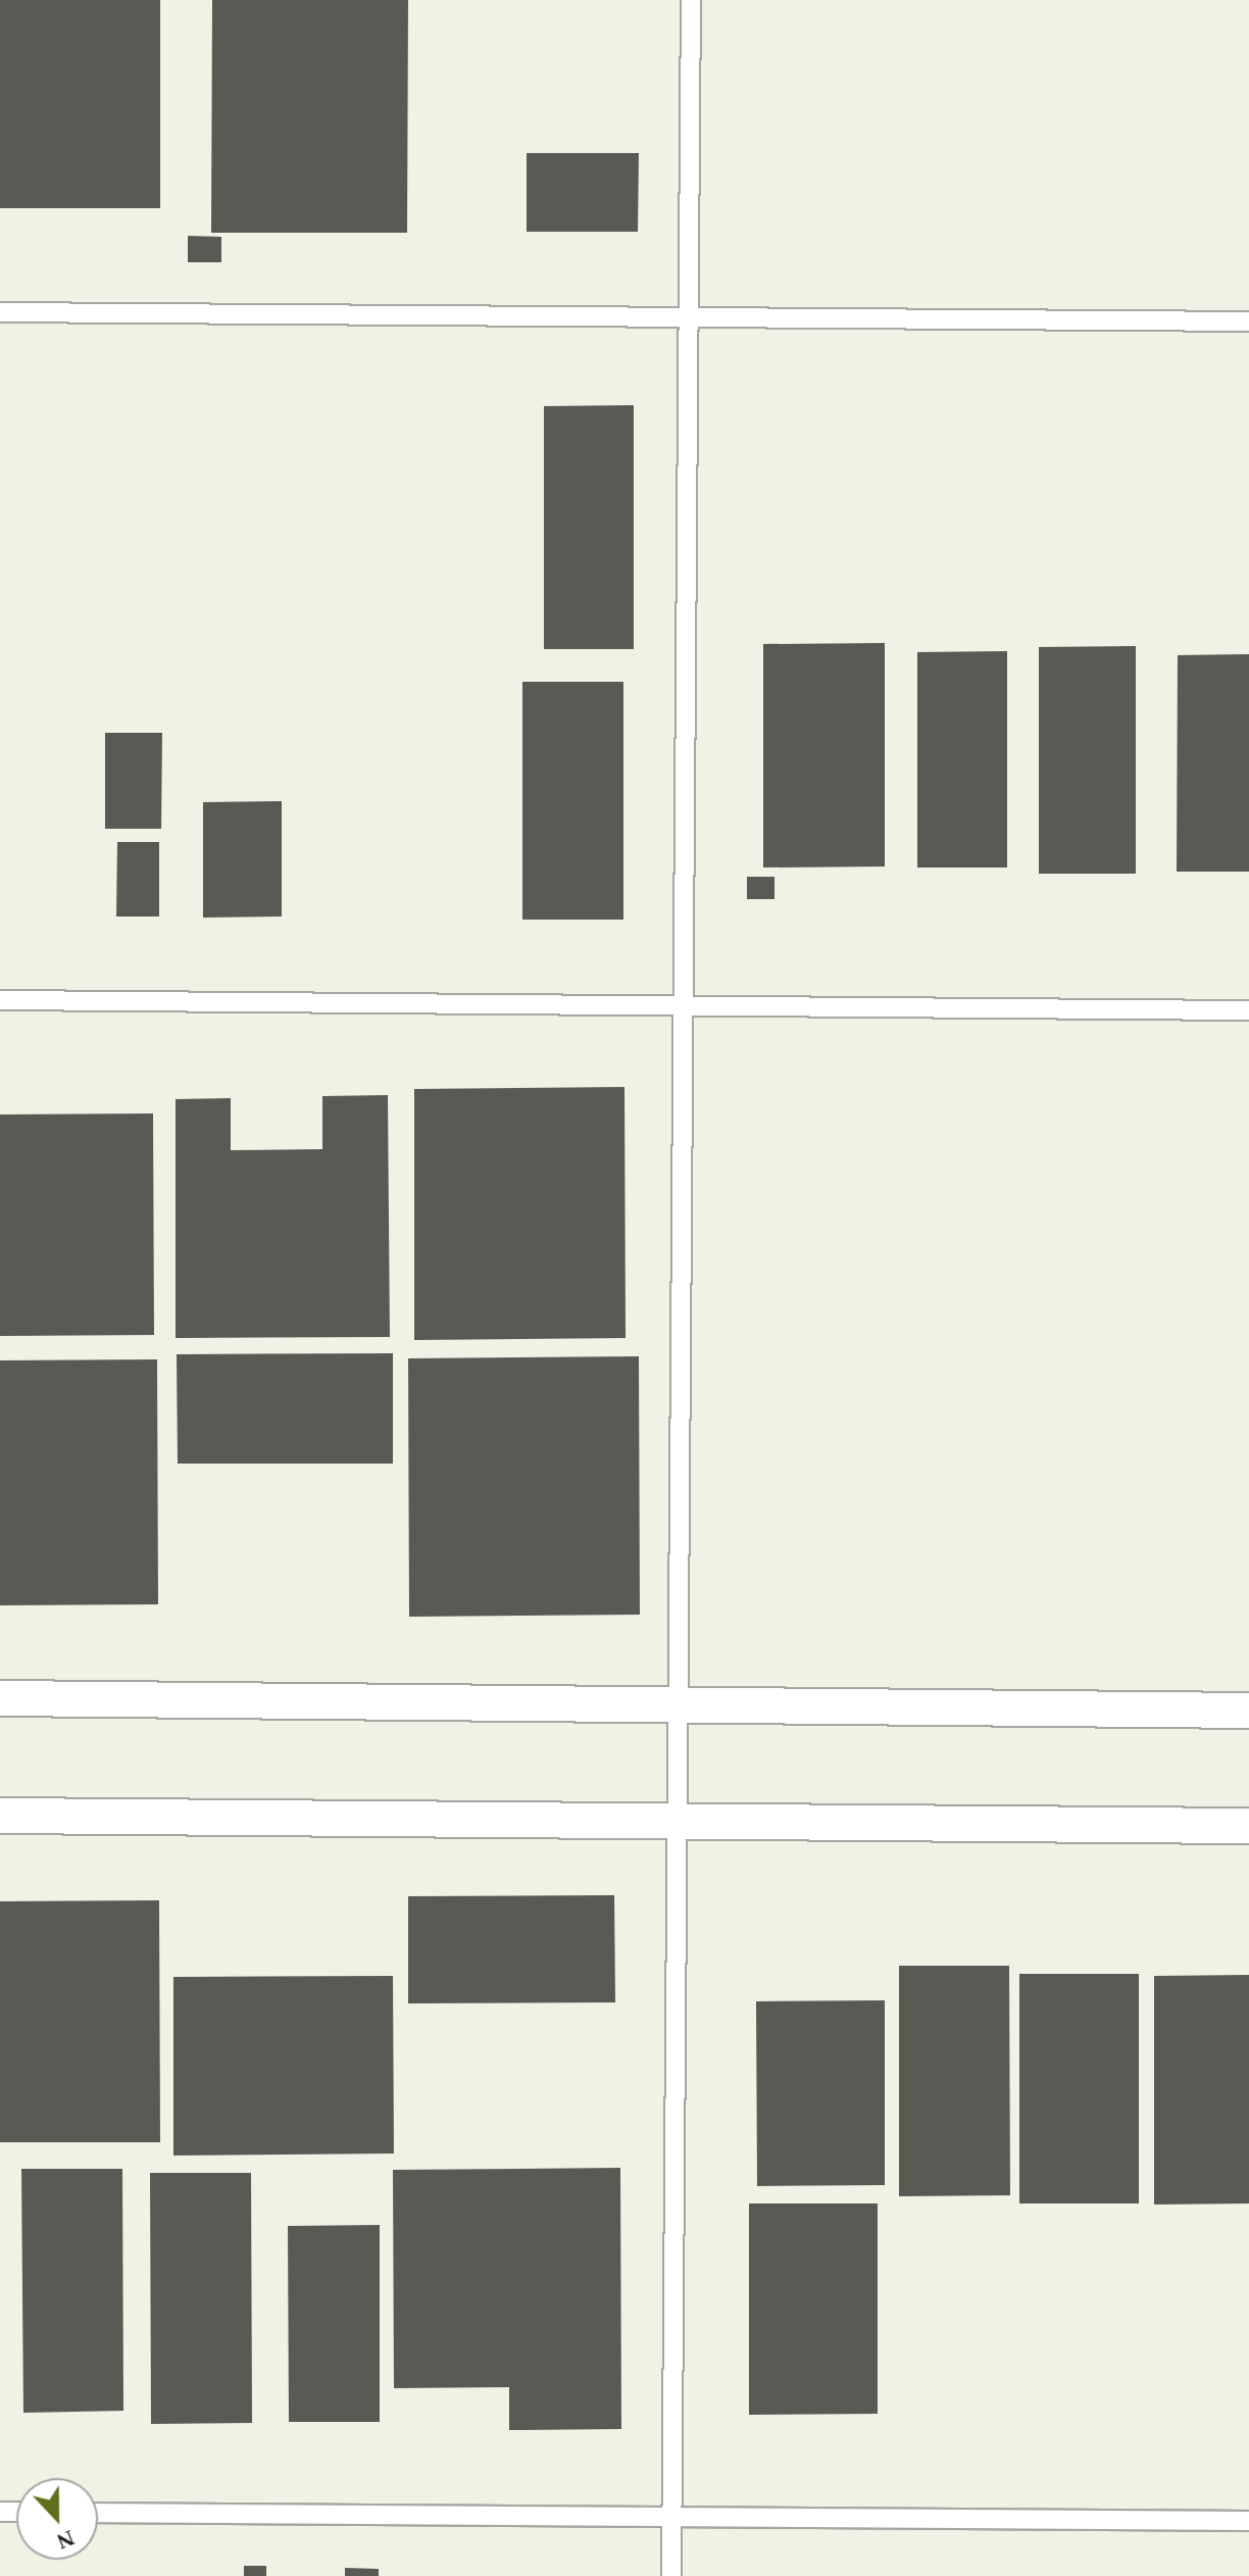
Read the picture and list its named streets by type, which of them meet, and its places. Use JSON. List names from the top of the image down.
{
  "north": "bottom"
}
